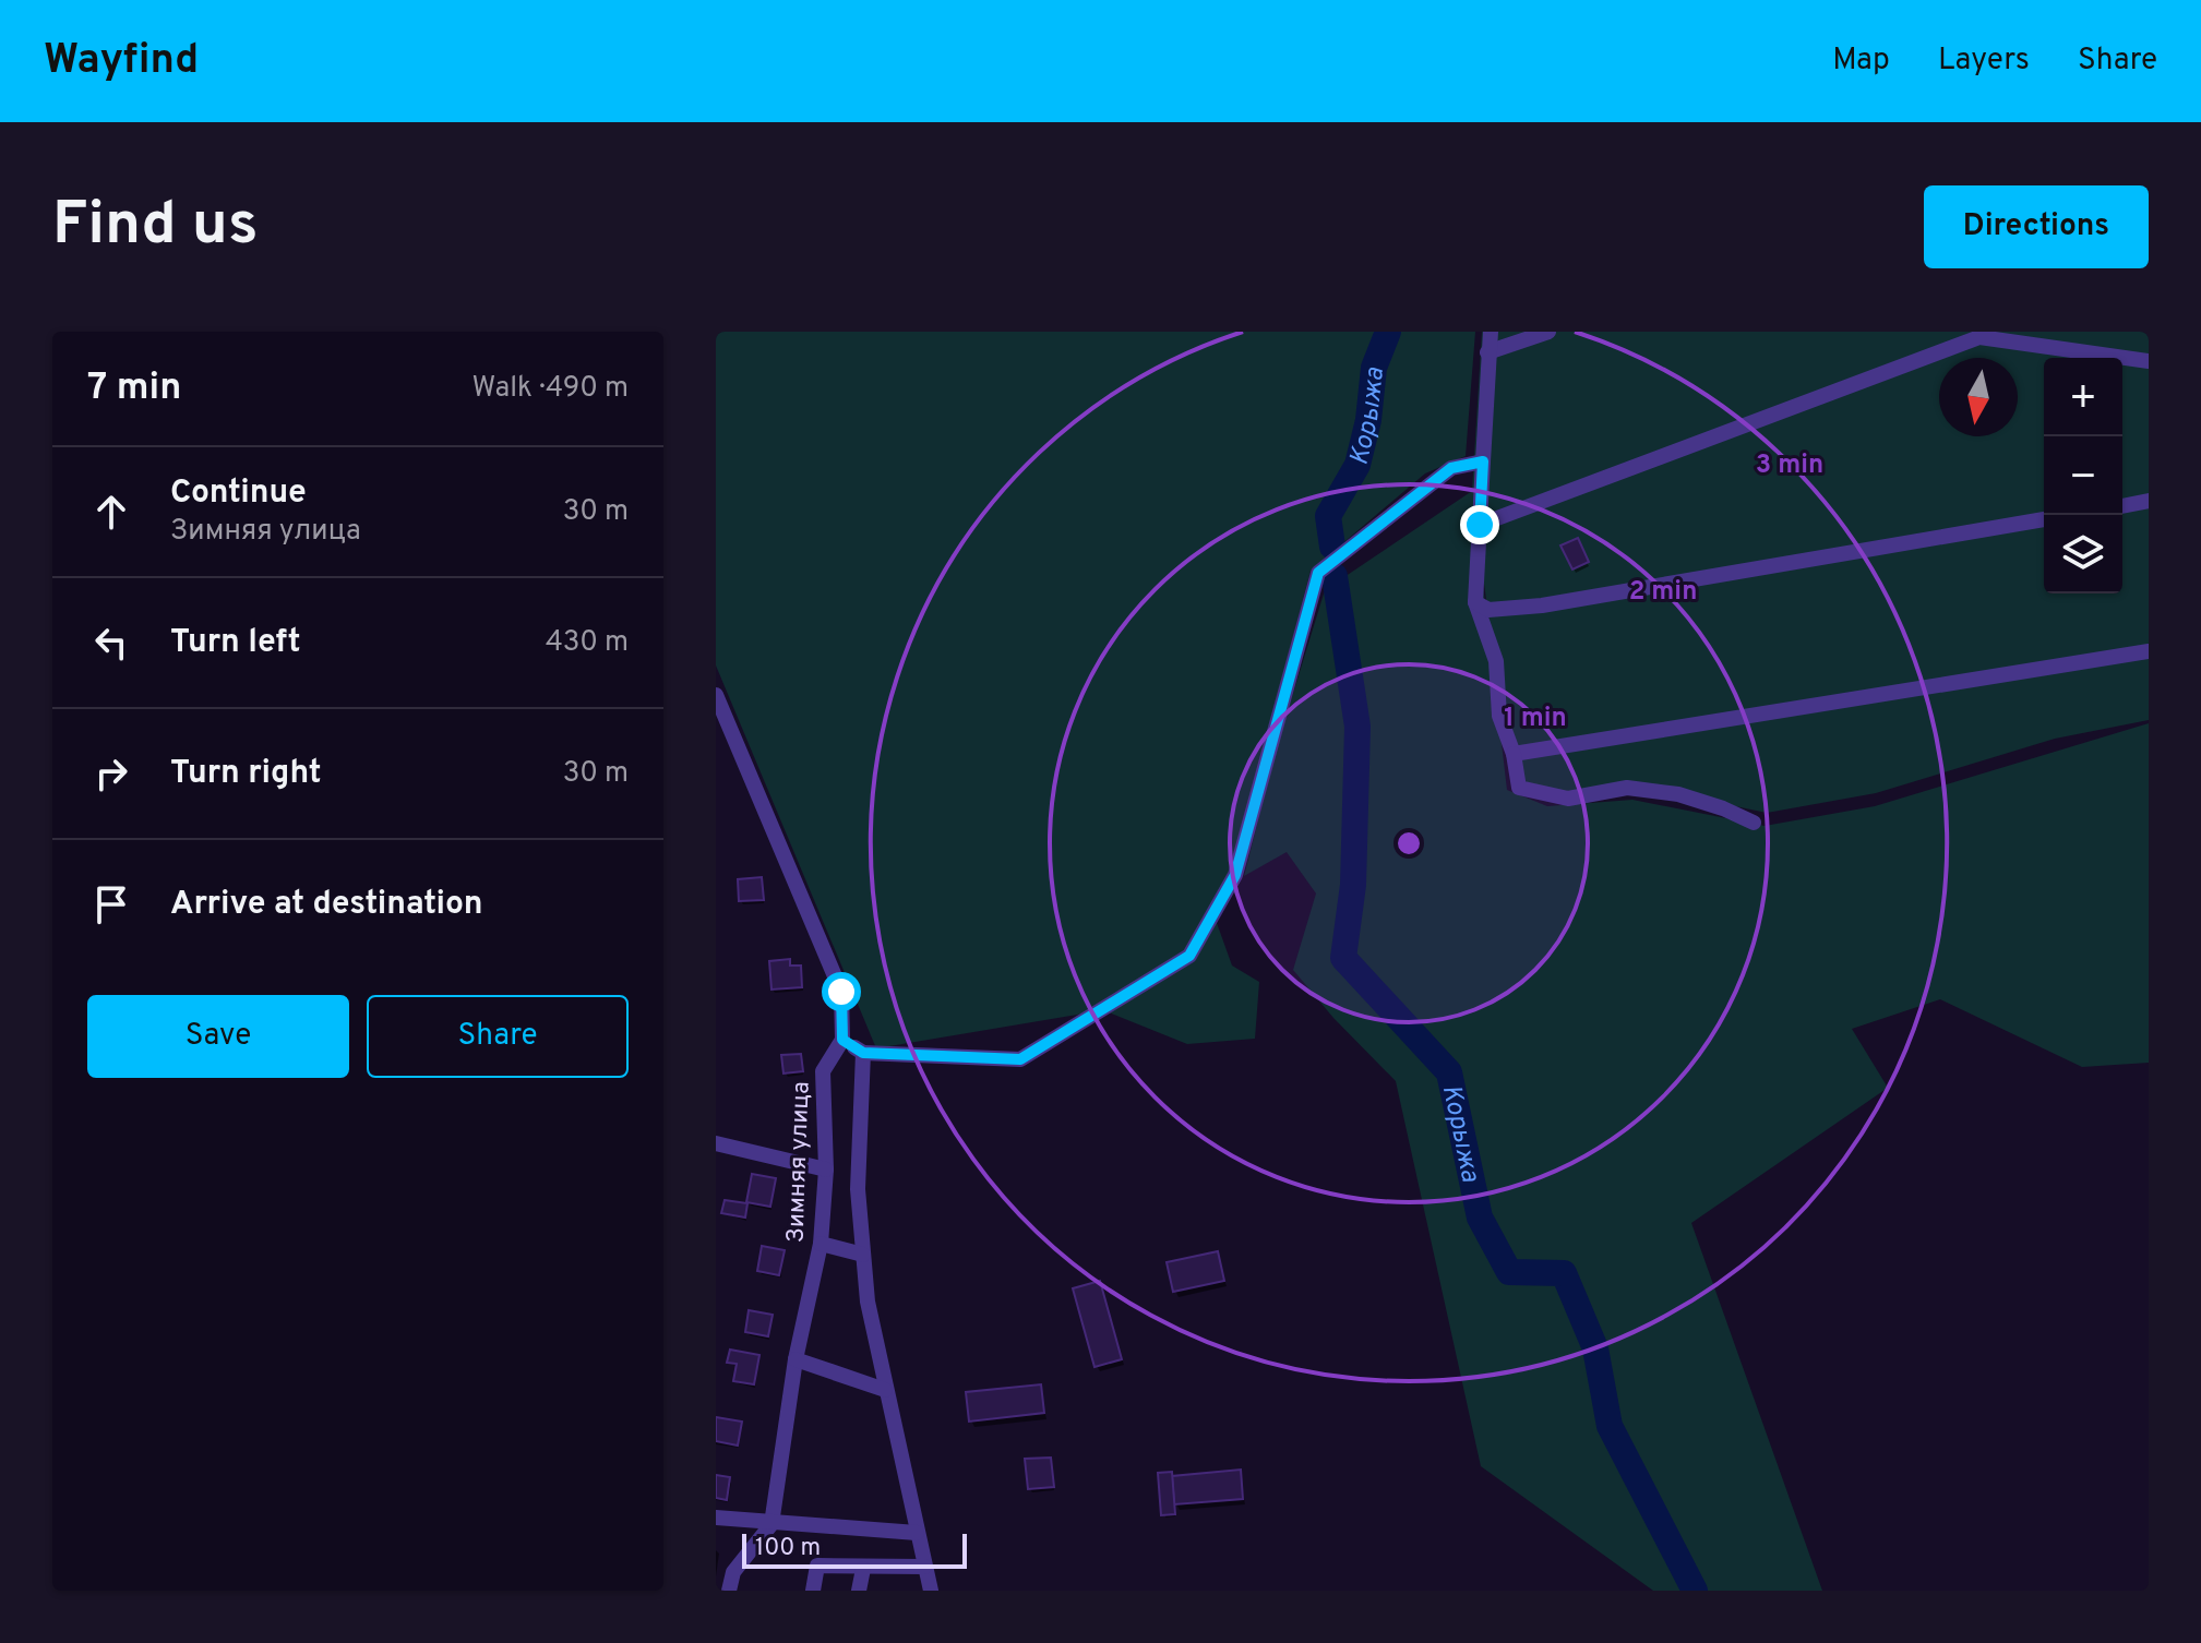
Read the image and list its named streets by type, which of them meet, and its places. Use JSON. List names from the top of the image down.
{
  "streets": {
    "street": ["Зимняя улица"]
  },
  "water": ["Корыжа"],
  "scale_bar": "100 m",
  "north": "bottom",
  "page": {
    "header": "Wayfind",
    "nav": ["Map", "Layers", "Share"],
    "buttons": [
      "Directions",
      ["Save", "Share"]
    ],
    "title": "Find us",
    "heading": ["7 min", "Walk · 490 m"],
    "map_buttons": ["+", "−"],
    "list": [
      ["Continue", "Зимняя улица", "30 m"],
      ["Turn left", "430 m"],
      ["Turn right", "30 m"],
      "Arrive at destination"
    ],
    "scale": "100 m"
  },
  "rings": ["3 min", "2 min", "1 min"]
}
